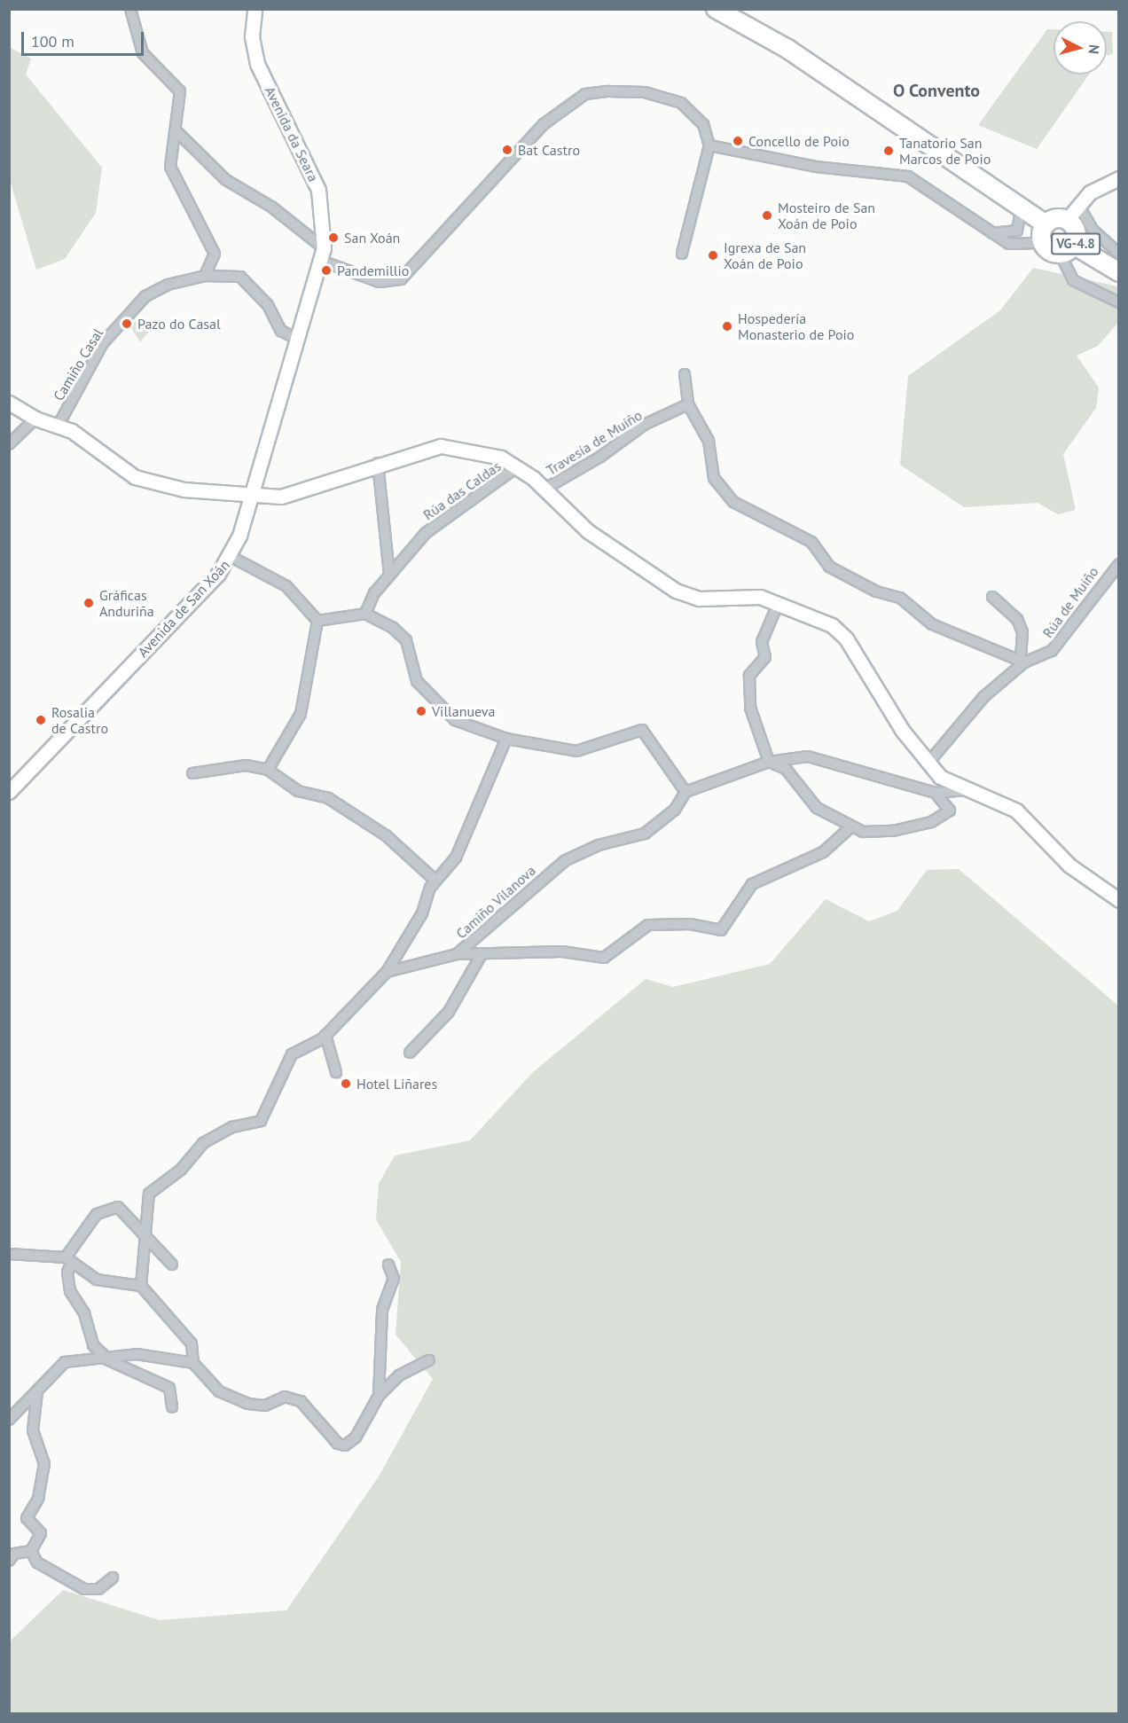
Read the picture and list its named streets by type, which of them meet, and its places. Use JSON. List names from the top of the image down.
{
  "streets": {
    "highway": ["VG-4.8"],
    "street": [
      "Avenida da Seara",
      "Camiño Casal",
      "Travesía de Muíño",
      "Rúa das Caldas",
      "Rúa de Muíño",
      "Avenida de San Xoán",
      "Camiño Vilanova"
    ]
  },
  "crossings": [
    ["Avenida da Seara", "Avenida de San Xoán"]
  ],
  "districts": ["O Convento"],
  "places": [
    "Concello de Poio",
    "Bat Castro",
    "Tanatorio San Marcos de Poio",
    "Mosteiro de San Xoán de Poio",
    "San Xoán",
    "Igrexa de San Xoán de Poio",
    "Pandemillio",
    "Pazo do Casal",
    "Hospedería Monasterio de Poio",
    "Gráficas Anduriña",
    "Villanueva",
    "Rosalia de Castro",
    "Hotel Liñares"
  ],
  "scale_bar": "100 m",
  "north": "right"
}
